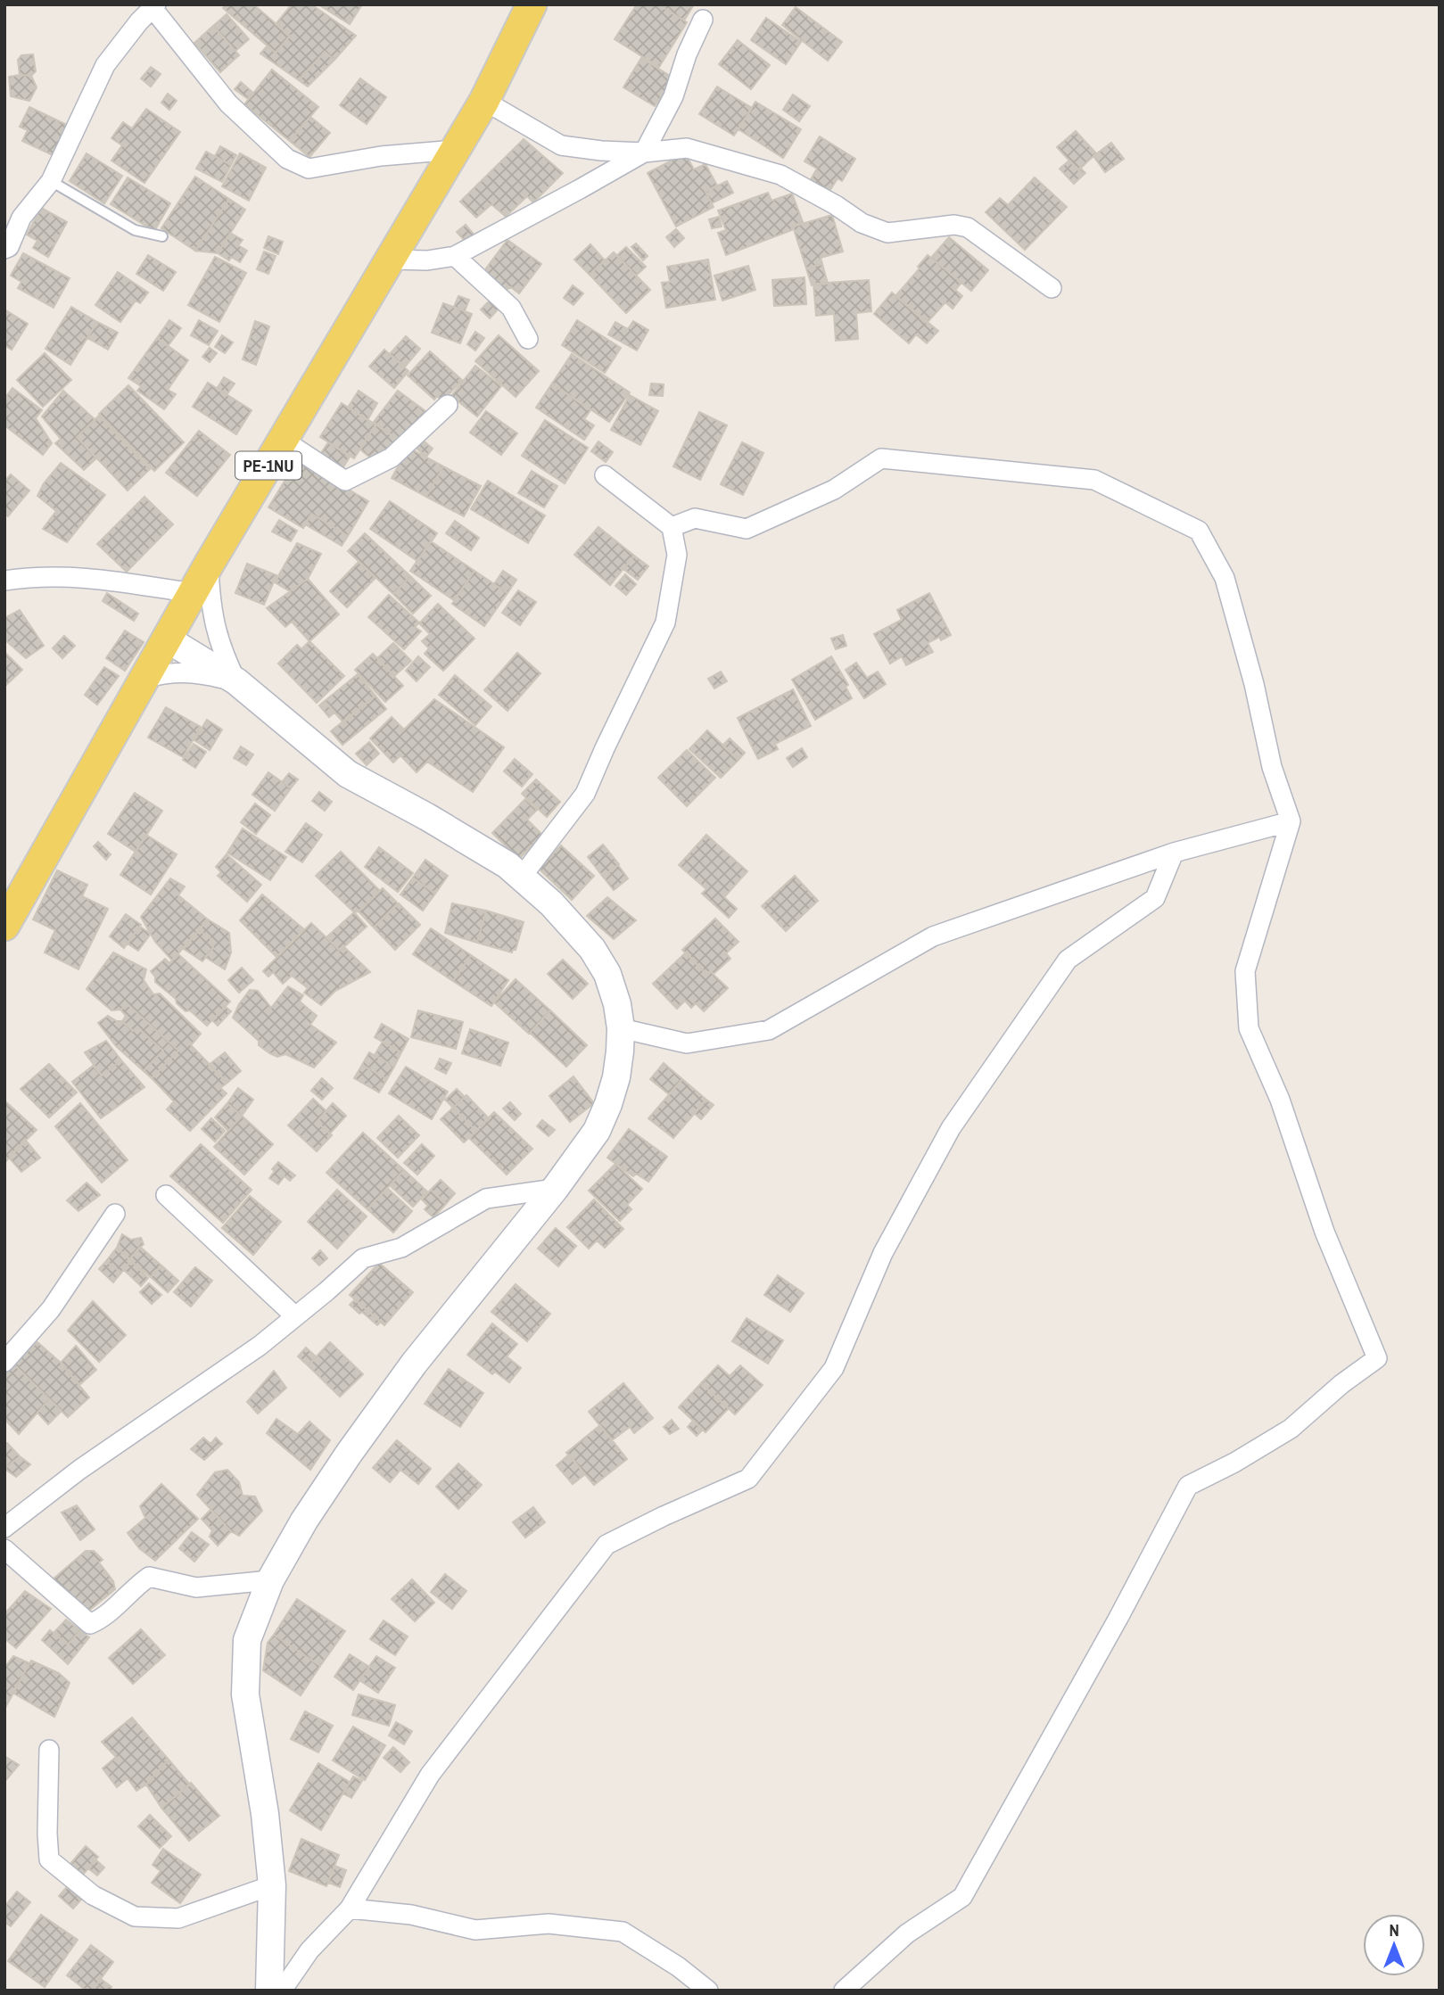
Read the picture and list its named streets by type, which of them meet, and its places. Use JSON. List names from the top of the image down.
{
  "streets": {
    "main road": ["PE-1NU"]
  },
  "north": "top"
}
